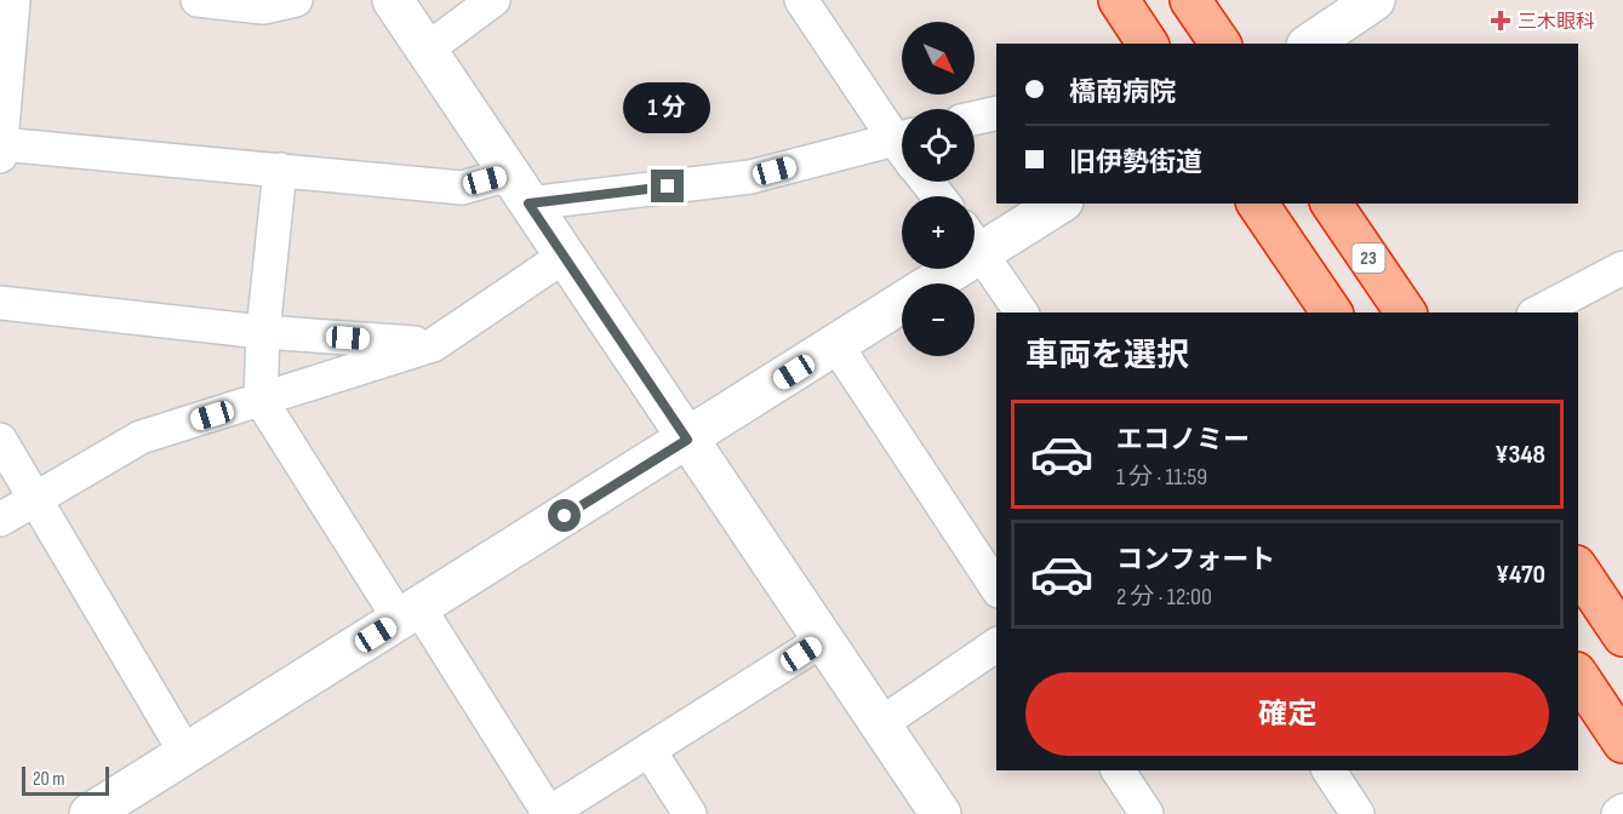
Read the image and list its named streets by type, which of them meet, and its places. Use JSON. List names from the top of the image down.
{
  "streets": {
    "highway": ["23"]
  },
  "places": {
    "health": ["三木眼科"]
  },
  "scale_bar": "20 m",
  "north": "bottom right",
  "page": {
    "map_buttons": ["+", "−"],
    "banner": ["橋南病院", "旧伊勢街道"],
    "bubble": "1 分",
    "heading": "車両を選択",
    "list": [
      {
        "name": "エコノミー",
        "note": "1 分 · 11:59",
        "value": "¥348"
      },
      {
        "name": "コンフォート",
        "note": "2 分 · 12:00",
        "value": "¥470"
      }
    ],
    "buttons": "確定",
    "scale": "20 m"
  }
}
